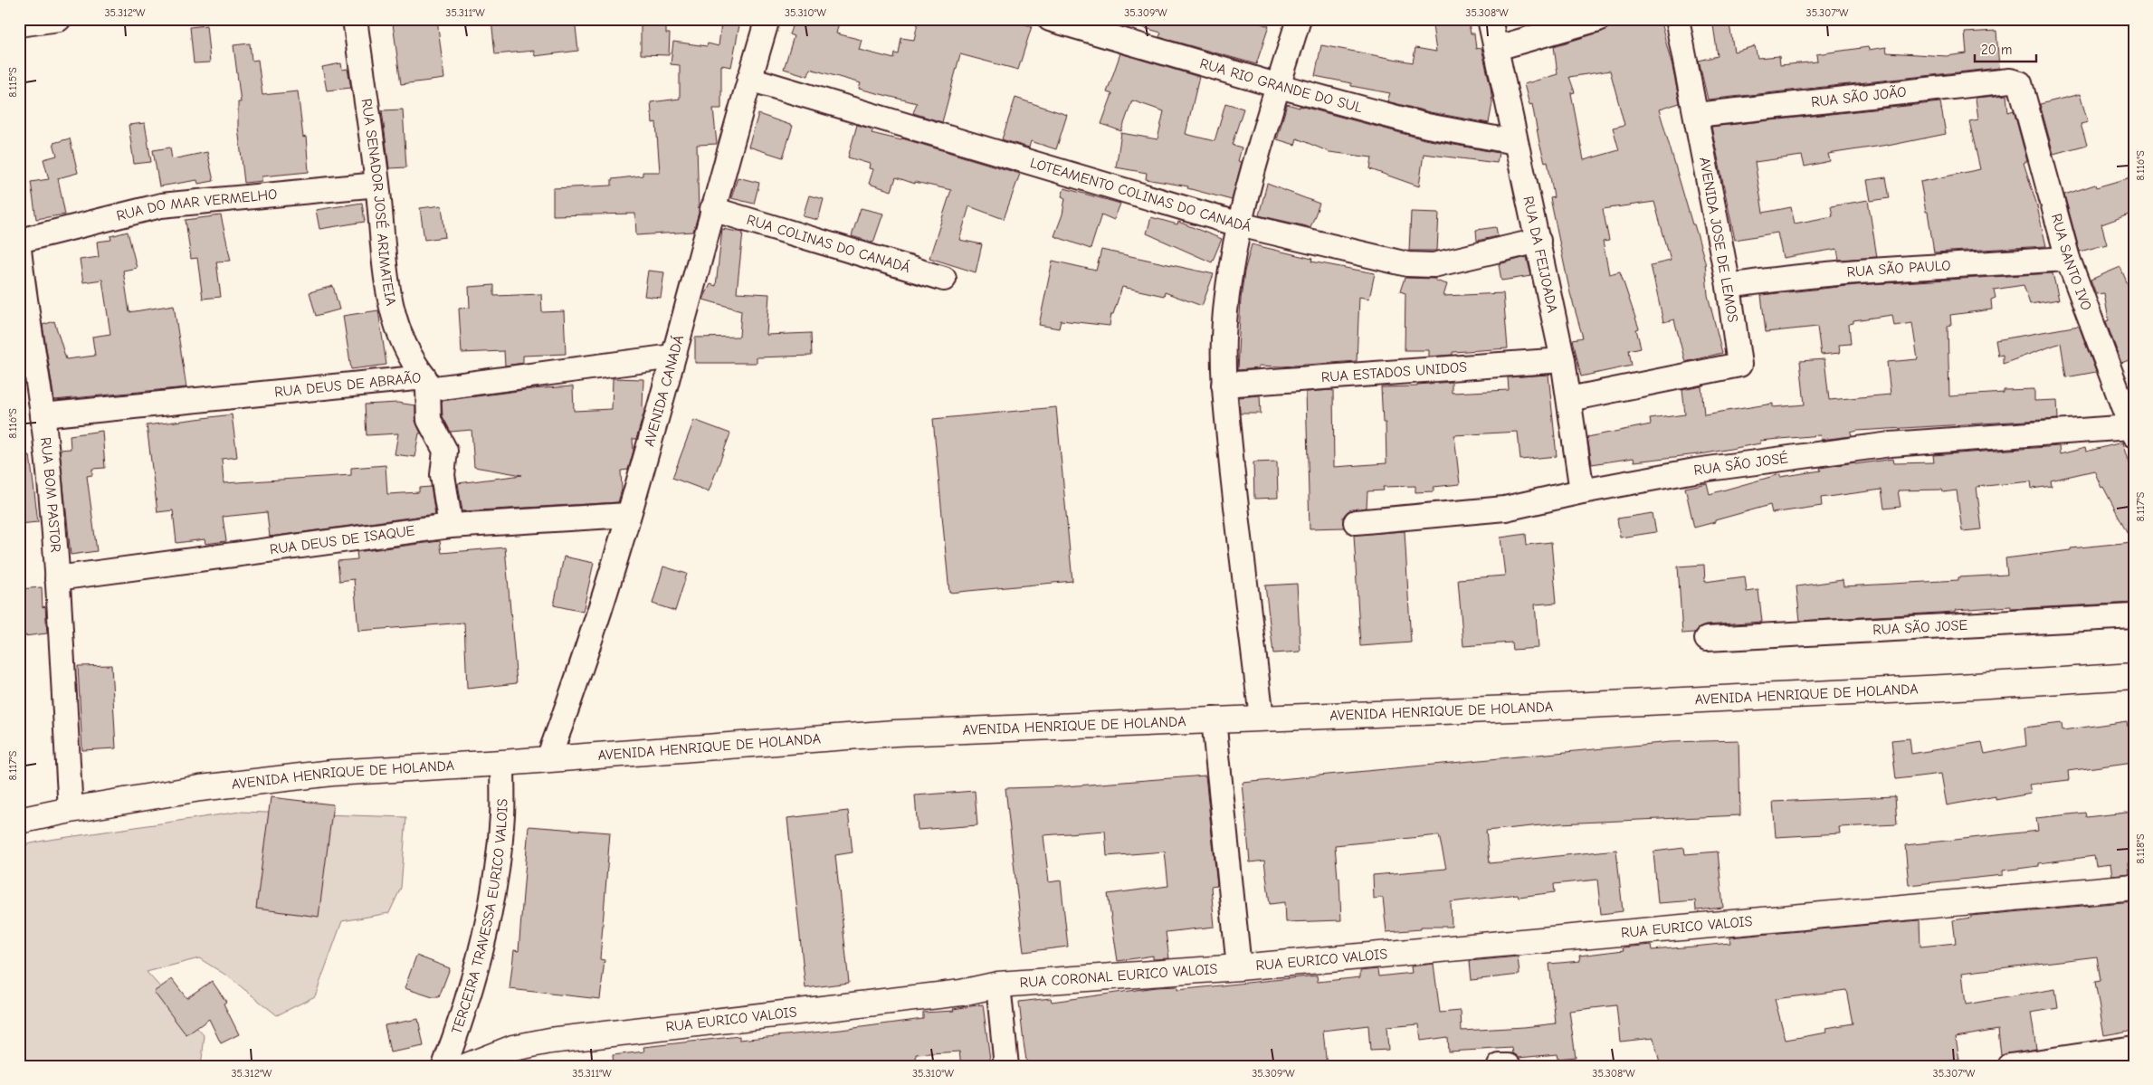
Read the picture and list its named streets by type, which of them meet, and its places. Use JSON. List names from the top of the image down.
{
  "streets": {
    "main road": ["AVENIDA HENRIQUE DE HOLANDA", "RUA EURICO VALOIS", "RUA CORONAL EURICO VALOIS"],
    "street": [
      "RUA RIO GRANDE DO SUL",
      "RUA SÃO JOÃO",
      "LOTEAMENTO COLINAS DO CANADÁ",
      "RUA SENADOR JOSÉ ARIMATEIA",
      "RUA DO MAR VERMELHO",
      "AVENIDA JOSE DE LEMOS",
      "RUA COLINAS DO CANADÁ",
      "RUA DA FEIJOADA",
      "RUA SANTO IVO",
      "RUA SÃO PAULO",
      "RUA ESTADOS UNIDOS",
      "RUA DEUS DE ABRAÃO",
      "AVENIDA CANADÁ",
      "RUA SÃO JOSÉ",
      "RUA BOM PASTOR",
      "RUA DEUS DE ISAQUE",
      "RUA SÃO JOSE",
      "TERCEIRA TRAVESSA EURICO VALOIS"
    ]
  },
  "crossings": [
    ["RUA RIO GRANDE DO SUL", "RUA DA FEIJOADA"],
    ["RUA SÃO JOÃO", "AVENIDA JOSE DE LEMOS"],
    ["RUA SÃO JOÃO", "RUA SANTO IVO"],
    ["LOTEAMENTO COLINAS DO CANADÁ", "RUA DA FEIJOADA"],
    ["LOTEAMENTO COLINAS DO CANADÁ", "AVENIDA CANADÁ"],
    ["RUA SENADOR JOSÉ ARIMATEIA", "RUA DO MAR VERMELHO"],
    ["RUA SENADOR JOSÉ ARIMATEIA", "RUA DEUS DE ABRAÃO"],
    ["AVENIDA JOSE DE LEMOS", "RUA DA FEIJOADA"],
    ["AVENIDA JOSE DE LEMOS", "RUA SÃO PAULO"],
    ["RUA COLINAS DO CANADÁ", "AVENIDA CANADÁ"],
    ["RUA DA FEIJOADA", "RUA ESTADOS UNIDOS"],
    ["RUA DA FEIJOADA", "RUA SÃO JOSÉ"],
    ["RUA SANTO IVO", "RUA SÃO PAULO"],
    ["RUA SANTO IVO", "RUA SÃO JOSÉ"],
    ["RUA DEUS DE ABRAÃO", "AVENIDA CANADÁ"],
    ["RUA DEUS DE ABRAÃO", "RUA BOM PASTOR"],
    ["AVENIDA CANADÁ", "RUA DEUS DE ISAQUE"],
    ["AVENIDA CANADÁ", "AVENIDA HENRIQUE DE HOLANDA"],
    ["RUA BOM PASTOR", "RUA DEUS DE ISAQUE"],
    ["RUA BOM PASTOR", "AVENIDA HENRIQUE DE HOLANDA"],
    ["AVENIDA HENRIQUE DE HOLANDA", "TERCEIRA TRAVESSA EURICO VALOIS"],
    ["RUA EURICO VALOIS", "RUA CORONAL EURICO VALOIS"]
  ],
  "scale_bar": "20 m",
  "coordinates": [
    "35.312°W",
    "35.311°W",
    "35.310°W",
    "35.309°W",
    "35.308°W",
    "35.307°W",
    "8.115°S",
    "8.116°S",
    "8.117°S",
    "8.118°S"
  ]
}
